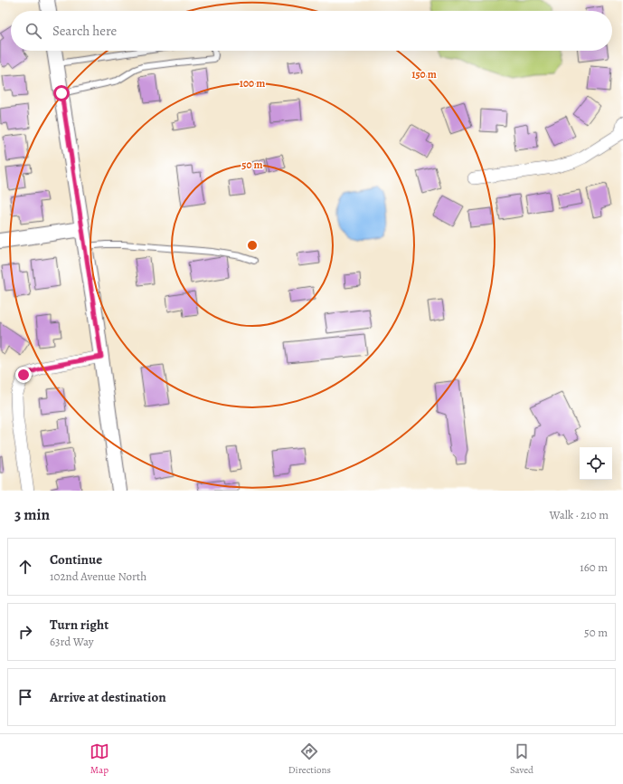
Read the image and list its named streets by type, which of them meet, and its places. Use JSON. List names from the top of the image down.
{
  "page": {
    "search": "Search here",
    "heading": ["3 min", "Walk · 210 m"],
    "list": [
      ["Continue", "102nd Avenue North", "160 m"],
      ["Turn right", "63rd Way", "50 m"],
      "Arrive at destination"
    ],
    "nav": ["Map", "Directions", "Saved"]
  },
  "rings": ["150 m", "100 m", "50 m"]
}
